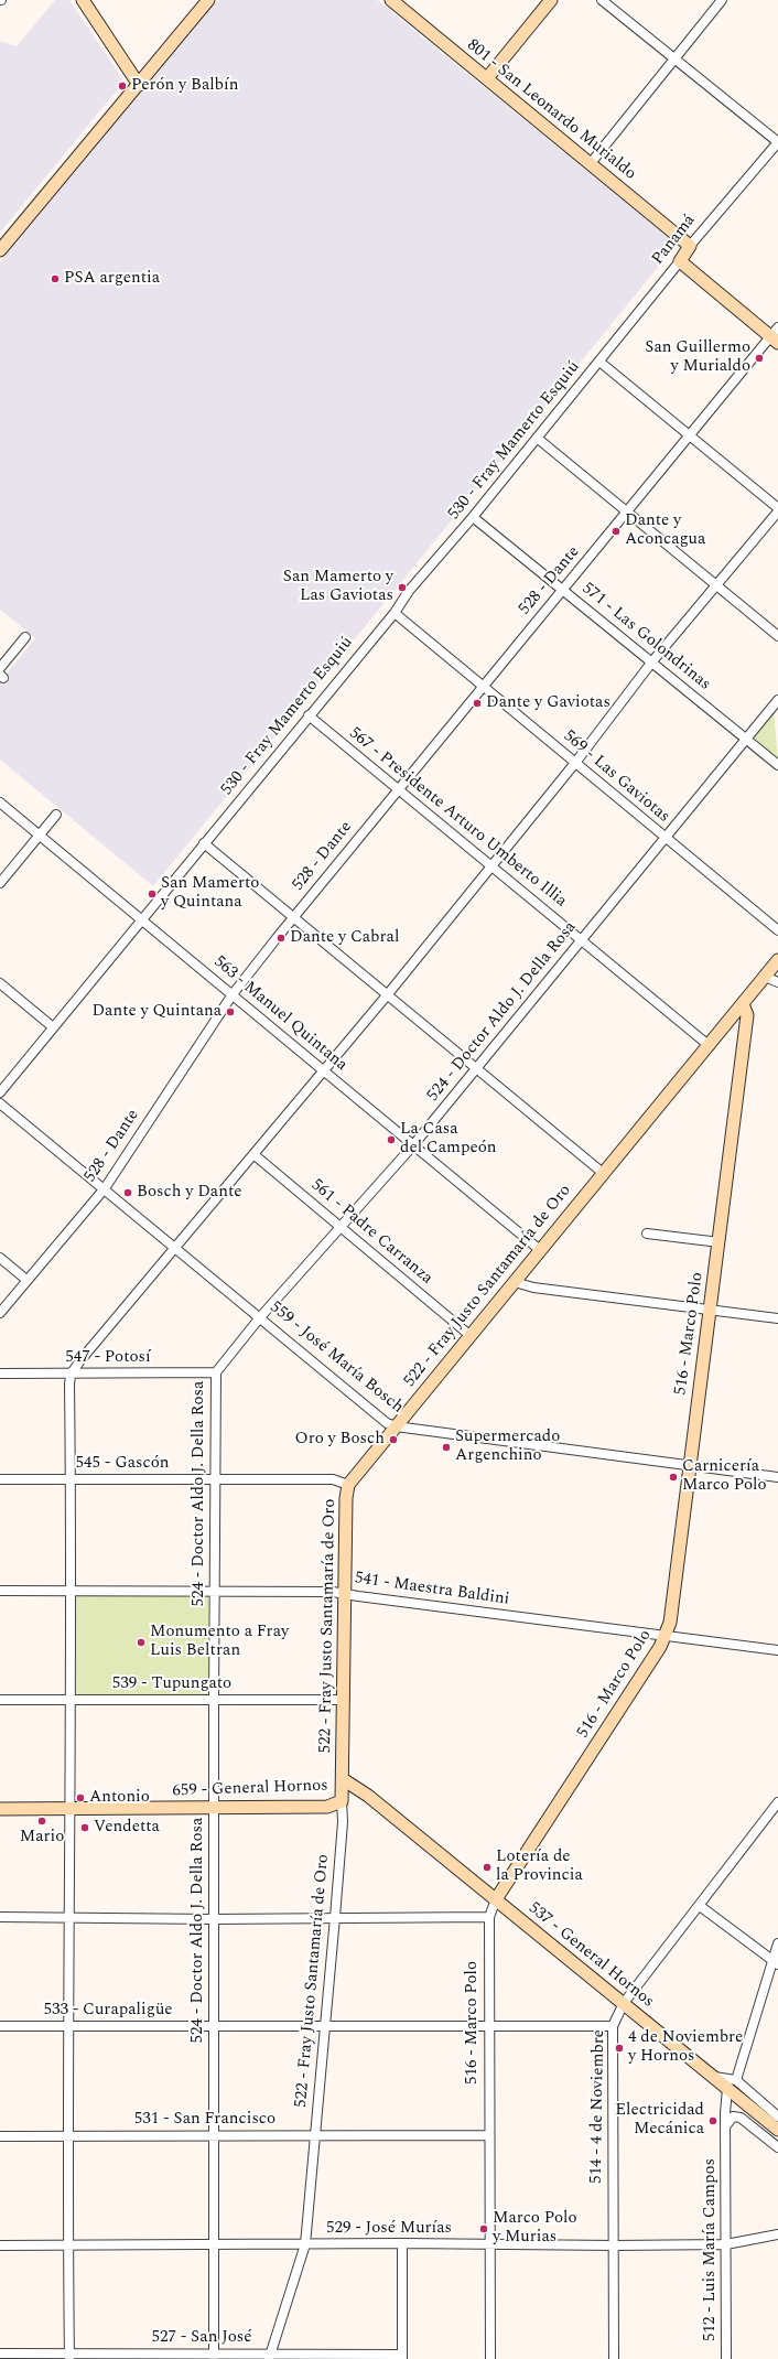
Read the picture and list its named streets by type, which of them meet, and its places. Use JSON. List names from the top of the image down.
{
  "streets": {
    "street": [
      "801 - San Leonardo Murialdo",
      "Panamá",
      "530 - Fray Mamerto Esquiú",
      "528 - Dante",
      "571 - Las Golondrinas",
      "569 - Las Gaviotas",
      "567 - Presidente Arturo Umberto Illia",
      "524 - Doctor Aldo J. Della Rosa",
      "563 - Manuel Quintana",
      "561 - Padre Carranza",
      "522 - Fray Justo Santamaría de Oro",
      "516 - Marco Polo",
      "547 - Potosí",
      "559 - José María Bosch",
      "545 - Gascón",
      "541 - Maestra Baldini",
      "539 - Tupungato",
      "659 - General Hornos",
      "537 - General Hornos",
      "533 - Curapaligüe",
      "514 - 4 de Noviembre",
      "531 - San Francisco",
      "529 - José Murías",
      "512 - Luis María Campos",
      "527 - San José"
    ]
  },
  "crossings": [
    ["801 - San Leonardo Murialdo", "Panamá"],
    ["Panamá", "530 - Fray Mamerto Esquiú"],
    ["530 - Fray Mamerto Esquiú", "571 - Las Golondrinas"],
    ["530 - Fray Mamerto Esquiú", "569 - Las Gaviotas"],
    ["530 - Fray Mamerto Esquiú", "567 - Presidente Arturo Umberto Illia"],
    ["530 - Fray Mamerto Esquiú", "563 - Manuel Quintana"],
    ["528 - Dante", "571 - Las Golondrinas"],
    ["528 - Dante", "569 - Las Gaviotas"],
    ["528 - Dante", "567 - Presidente Arturo Umberto Illia"],
    ["528 - Dante", "563 - Manuel Quintana"],
    ["528 - Dante", "559 - José María Bosch"],
    ["571 - Las Golondrinas", "524 - Doctor Aldo J. Della Rosa"],
    ["569 - Las Gaviotas", "524 - Doctor Aldo J. Della Rosa"],
    ["567 - Presidente Arturo Umberto Illia", "524 - Doctor Aldo J. Della Rosa"],
    ["567 - Presidente Arturo Umberto Illia", "522 - Fray Justo Santamaría de Oro"],
    ["524 - Doctor Aldo J. Della Rosa", "563 - Manuel Quintana"],
    ["524 - Doctor Aldo J. Della Rosa", "561 - Padre Carranza"],
    ["524 - Doctor Aldo J. Della Rosa", "547 - Potosí"],
    ["524 - Doctor Aldo J. Della Rosa", "559 - José María Bosch"],
    ["524 - Doctor Aldo J. Della Rosa", "545 - Gascón"],
    ["524 - Doctor Aldo J. Della Rosa", "541 - Maestra Baldini"],
    ["524 - Doctor Aldo J. Della Rosa", "539 - Tupungato"],
    ["524 - Doctor Aldo J. Della Rosa", "659 - General Hornos"],
    ["524 - Doctor Aldo J. Della Rosa", "533 - Curapaligüe"],
    ["524 - Doctor Aldo J. Della Rosa", "531 - San Francisco"],
    ["524 - Doctor Aldo J. Della Rosa", "529 - José Murías"],
    ["524 - Doctor Aldo J. Della Rosa", "527 - San José"],
    ["563 - Manuel Quintana", "522 - Fray Justo Santamaría de Oro"],
    ["561 - Padre Carranza", "522 - Fray Justo Santamaría de Oro"],
    ["522 - Fray Justo Santamaría de Oro", "516 - Marco Polo"],
    ["522 - Fray Justo Santamaría de Oro", "559 - José María Bosch"],
    ["522 - Fray Justo Santamaría de Oro", "545 - Gascón"],
    ["522 - Fray Justo Santamaría de Oro", "541 - Maestra Baldini"],
    ["522 - Fray Justo Santamaría de Oro", "539 - Tupungato"],
    ["522 - Fray Justo Santamaría de Oro", "659 - General Hornos"],
    ["522 - Fray Justo Santamaría de Oro", "537 - General Hornos"],
    ["522 - Fray Justo Santamaría de Oro", "533 - Curapaligüe"],
    ["522 - Fray Justo Santamaría de Oro", "531 - San Francisco"],
    ["522 - Fray Justo Santamaría de Oro", "529 - José Murías"],
    ["522 - Fray Justo Santamaría de Oro", "527 - San José"],
    ["516 - Marco Polo", "559 - José María Bosch"],
    ["516 - Marco Polo", "541 - Maestra Baldini"],
    ["516 - Marco Polo", "537 - General Hornos"],
    ["516 - Marco Polo", "533 - Curapaligüe"],
    ["516 - Marco Polo", "531 - San Francisco"],
    ["516 - Marco Polo", "529 - José Murías"],
    ["537 - General Hornos", "514 - 4 de Noviembre"],
    ["537 - General Hornos", "512 - Luis María Campos"],
    ["533 - Curapaligüe", "514 - 4 de Noviembre"],
    ["514 - 4 de Noviembre", "529 - José Murías"],
    ["529 - José Murías", "512 - Luis María Campos"]
  ],
  "places": [
    "Perón y Balbín",
    "PSA argentia",
    "San Guillermo y Murialdo",
    "Dante y Aconcagua",
    "San Mamerto y Las Gaviotas",
    "Dante y Gaviotas",
    "San Mamerto y Quintana",
    "Dante y Cabral",
    "Dante y Quintana",
    "La Casa del Campeón",
    "Bosch y Dante",
    "Oro y Bosch",
    "Supermercado Argenchino",
    "Carnicería Marco Polo",
    "Monumento a Fray Luis Beltran",
    "Antonio",
    "Mario",
    "Vendetta",
    "Lotería de la Provincia",
    "4 de Noviembre y Hornos",
    "Electricidad Mecánica",
    "Marco Polo y Murias"
  ]
}
